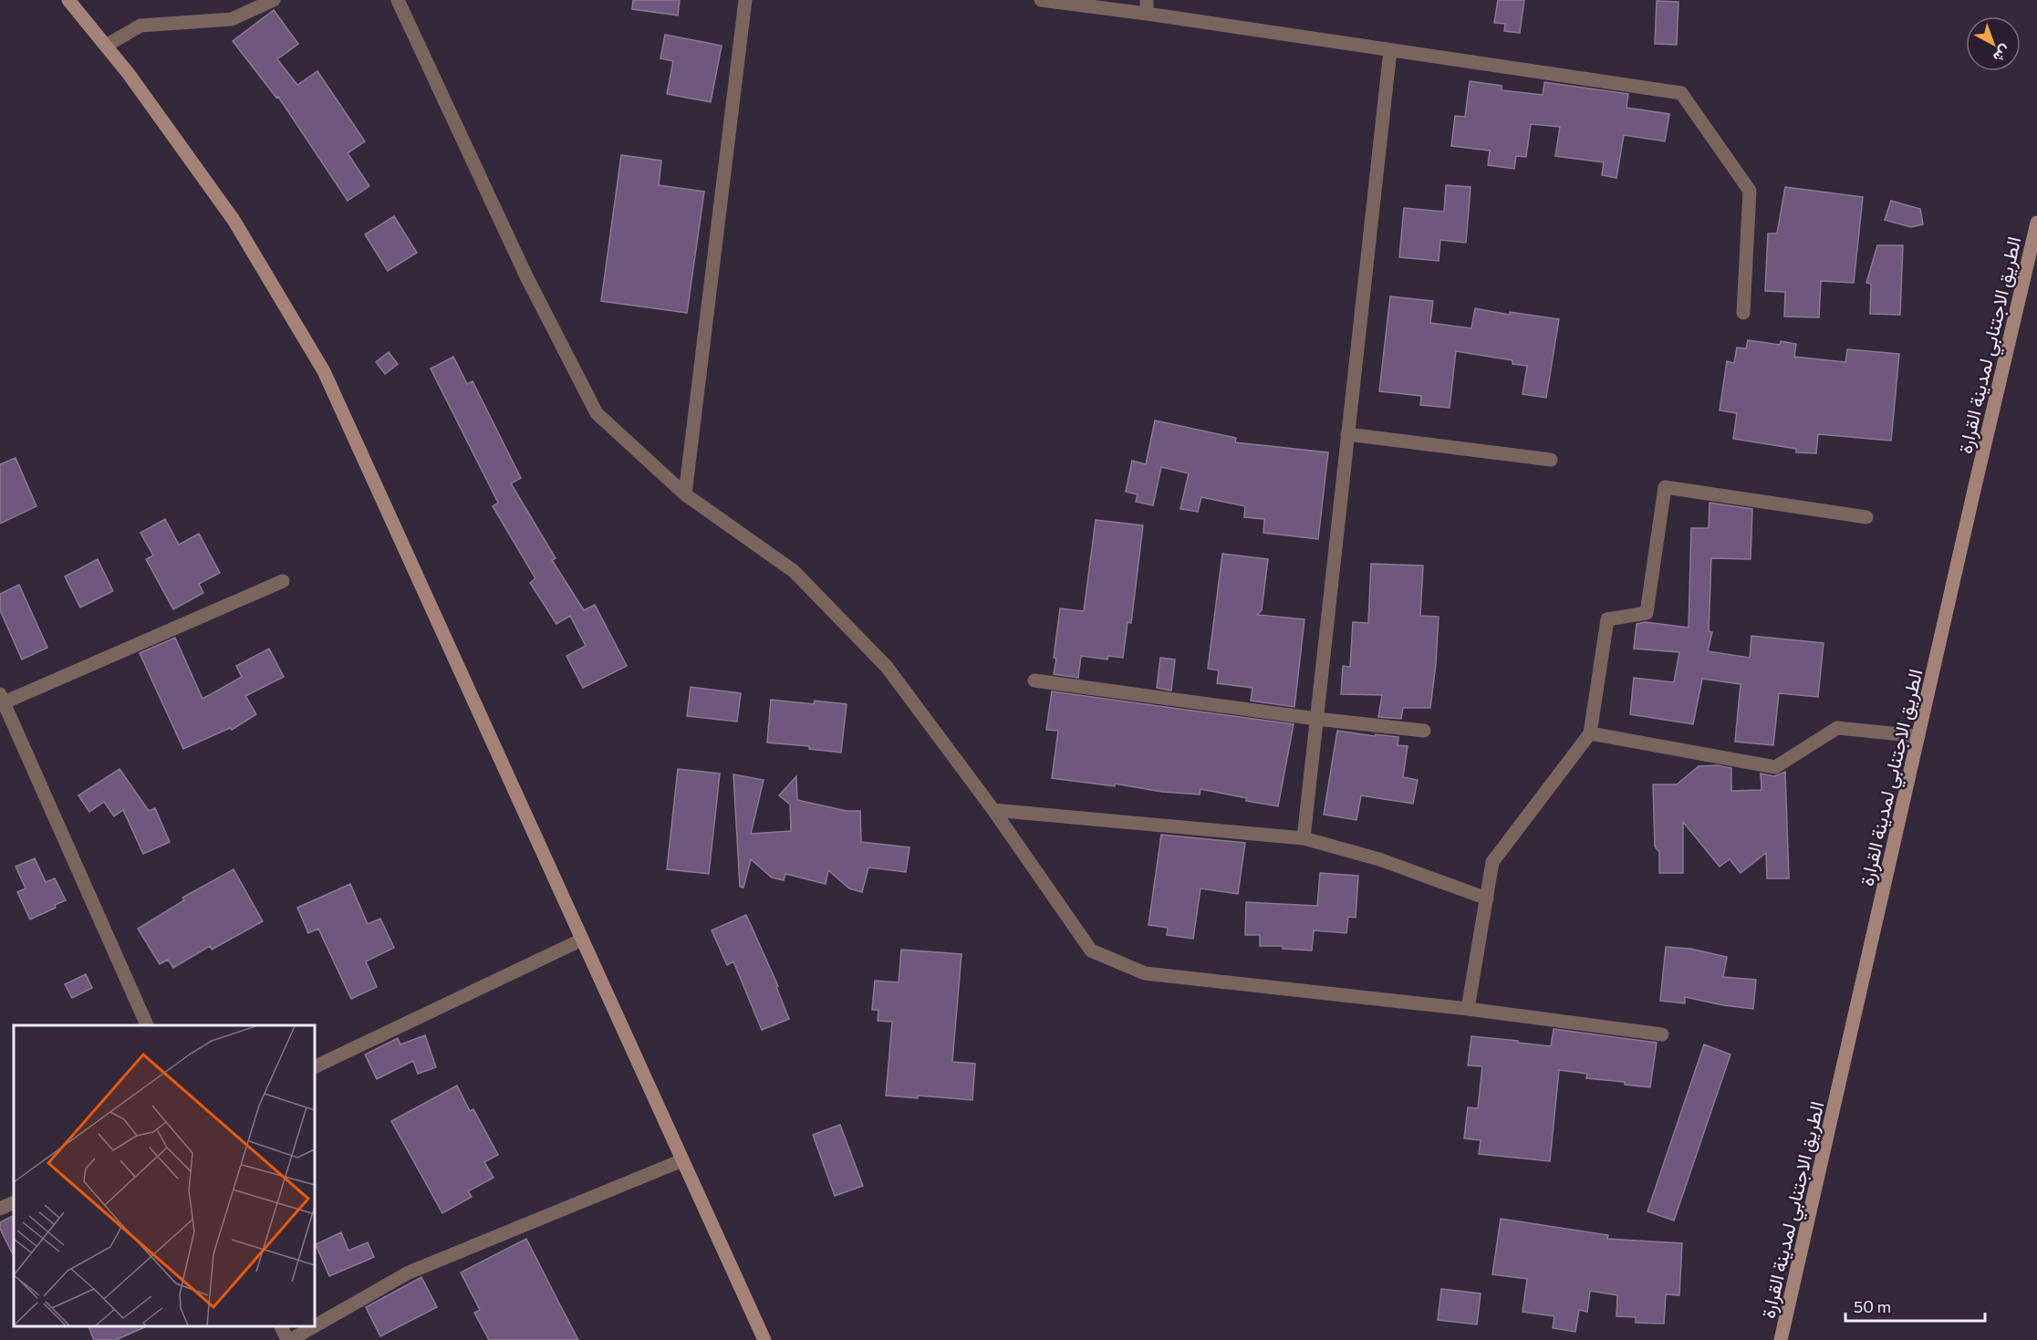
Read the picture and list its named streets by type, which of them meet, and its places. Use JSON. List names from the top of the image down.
{
  "streets": {
    "main road": ["الطريق الاجتنابي لمدينة القرارة"]
  },
  "scale_bar": "50 m",
  "north": "bottom right"
}
